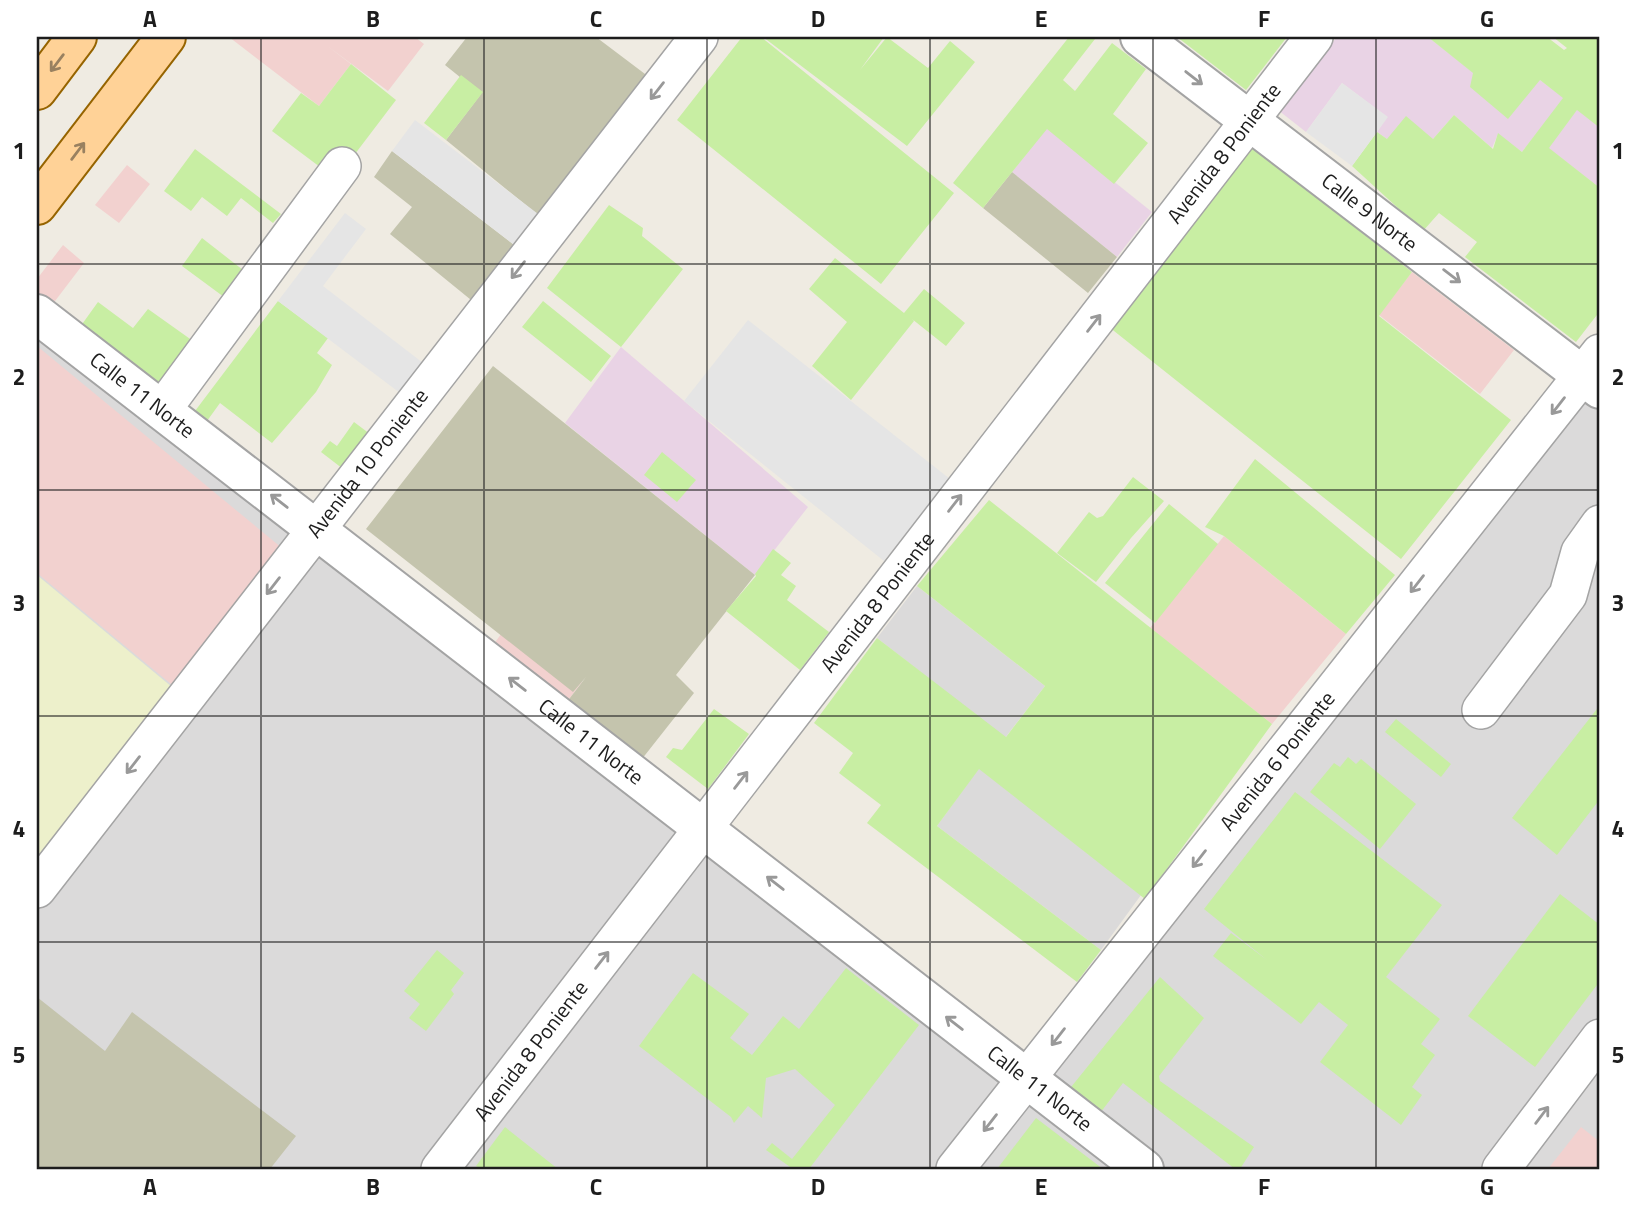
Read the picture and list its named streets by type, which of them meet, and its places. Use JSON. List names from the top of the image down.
{
  "streets": {
    "street": [
      "Avenida 8 Poniente",
      "Calle 9 Norte",
      "Calle 11 Norte",
      "Avenida 10 Poniente",
      "Avenida 6 Poniente"
    ]
  },
  "crossings": [
    ["Avenida 8 Poniente", "Calle 9 Norte"],
    ["Avenida 8 Poniente", "Calle 11 Norte"],
    ["Calle 9 Norte", "Avenida 6 Poniente"],
    ["Calle 11 Norte", "Avenida 10 Poniente"],
    ["Calle 11 Norte", "Avenida 6 Poniente"]
  ],
  "one_way": [
    "Avenida 8 Poniente",
    "Calle 9 Norte",
    "Calle 11 Norte",
    "Avenida 10 Poniente",
    "Avenida 6 Poniente"
  ],
  "grid": {
    "columns": [
      "A",
      "B",
      "C",
      "D",
      "E",
      "F",
      "G"
    ],
    "rows": [
      "1",
      "2",
      "3",
      "4",
      "5"
    ]
  }
}
